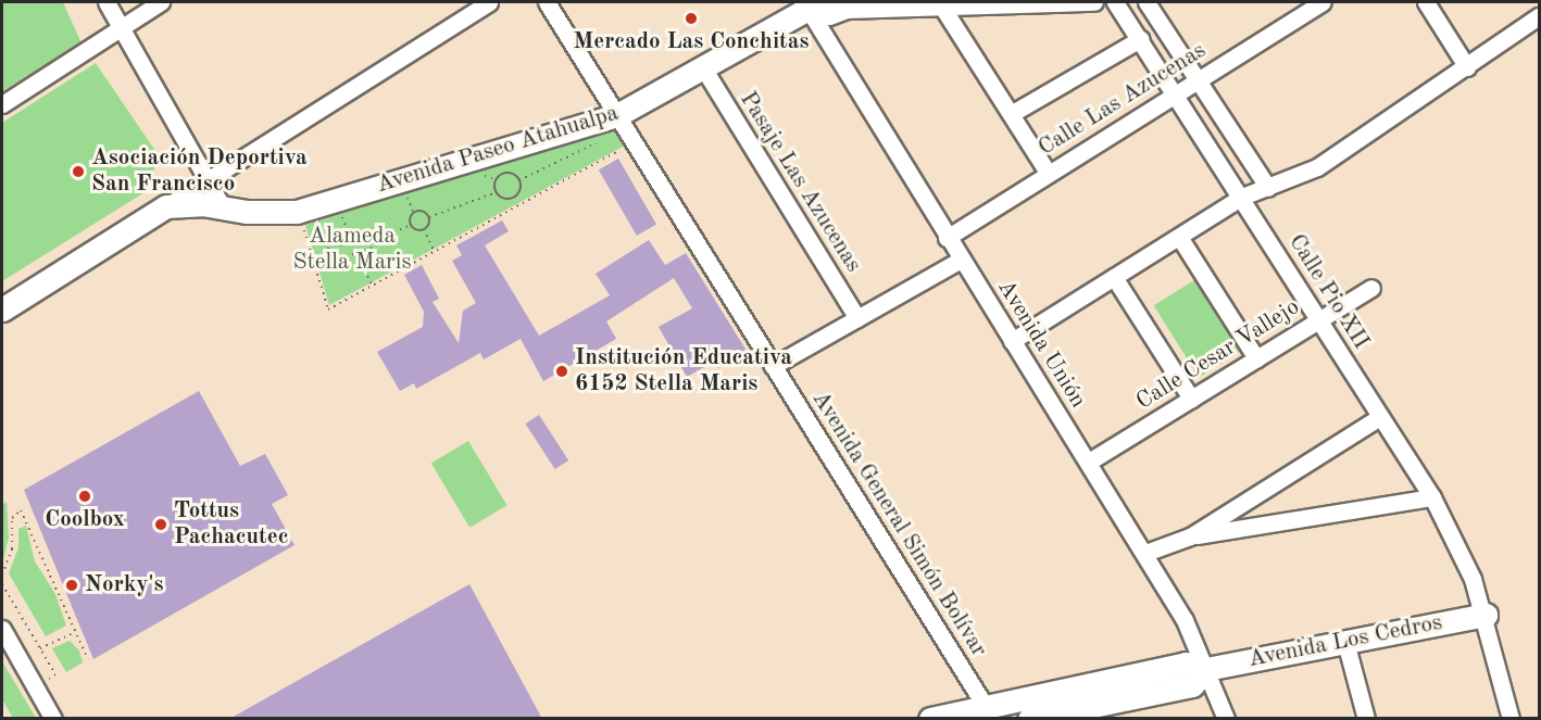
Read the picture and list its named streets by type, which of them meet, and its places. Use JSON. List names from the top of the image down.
{
  "streets": {
    "street": [
      "Calle Las Azucenas",
      "Avenida Paseo Atahualpa",
      "Pasaje Las Azucenas",
      "Calle Pio XII",
      "Avenida Unión",
      "Calle Cesar Vallejo",
      "Avenida General Simón Bolívar",
      "Avenida Los Cedros"
    ]
  },
  "crossings": [
    ["Calle Las Azucenas", "Calle Pio XII"],
    ["Calle Las Azucenas", "Avenida Unión"],
    ["Avenida Paseo Atahualpa", "Pasaje Las Azucenas"],
    ["Avenida Paseo Atahualpa", "Avenida Unión"],
    ["Avenida Paseo Atahualpa", "Avenida General Simón Bolívar"],
    ["Calle Pio XII", "Calle Cesar Vallejo"],
    ["Calle Pio XII", "Avenida Los Cedros"],
    ["Avenida Unión", "Calle Cesar Vallejo"],
    ["Avenida Unión", "Avenida Los Cedros"],
    ["Avenida General Simón Bolívar", "Avenida Los Cedros"]
  ],
  "parks": ["Alameda Stella Maris"],
  "places": [
    "Mercado Las Conchitas",
    "Asociación Deportiva San Francisco",
    "Institución Educativa 6152 Stella Maris",
    "Coolbox",
    "Tottus Pachacutec",
    "Norky's"
  ]
}
